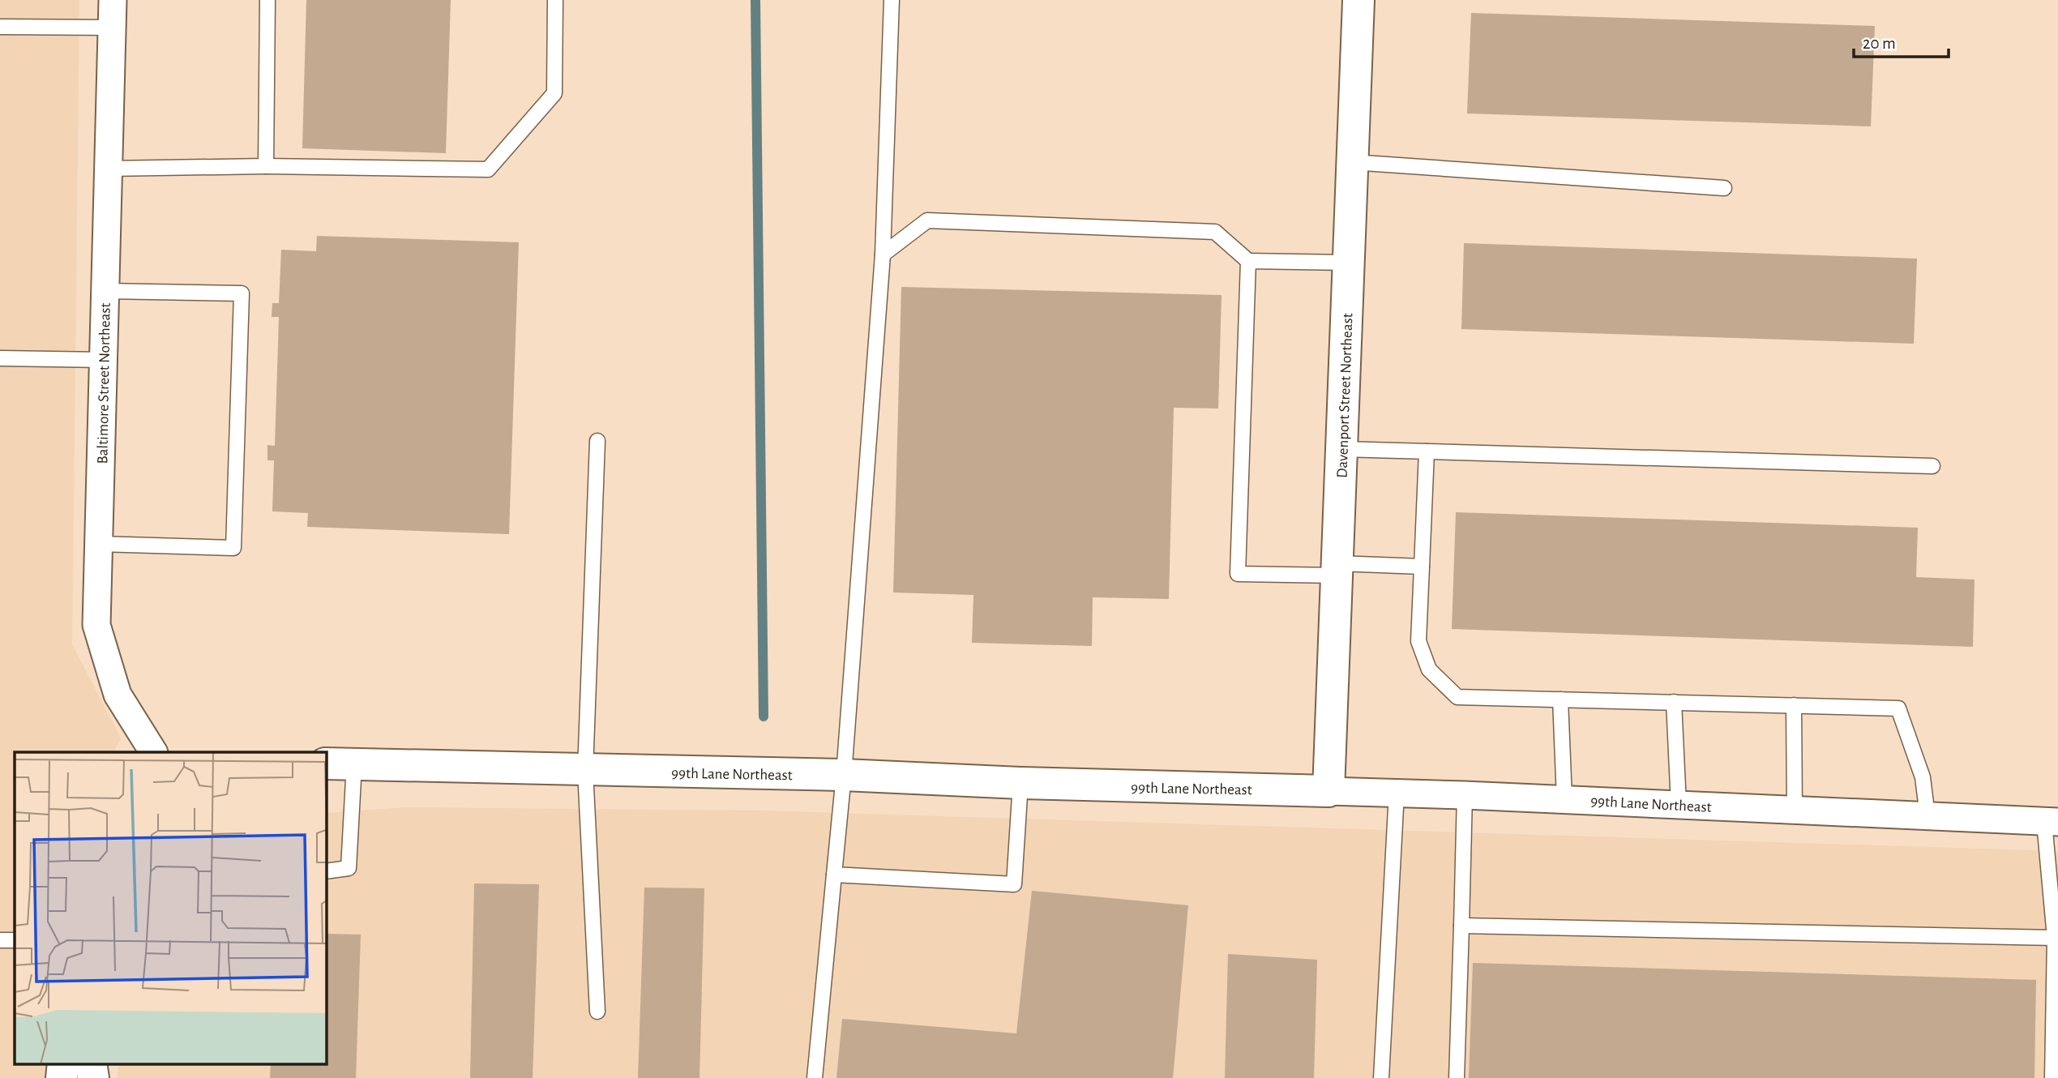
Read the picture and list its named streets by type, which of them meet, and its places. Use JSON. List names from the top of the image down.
{
  "streets": {
    "street": ["Baltimore Street Northeast", "Davenport Street Northeast", "99th Lane Northeast"]
  },
  "crossings": [
    ["Davenport Street Northeast", "99th Lane Northeast"]
  ],
  "scale_bar": "20 m"
}
